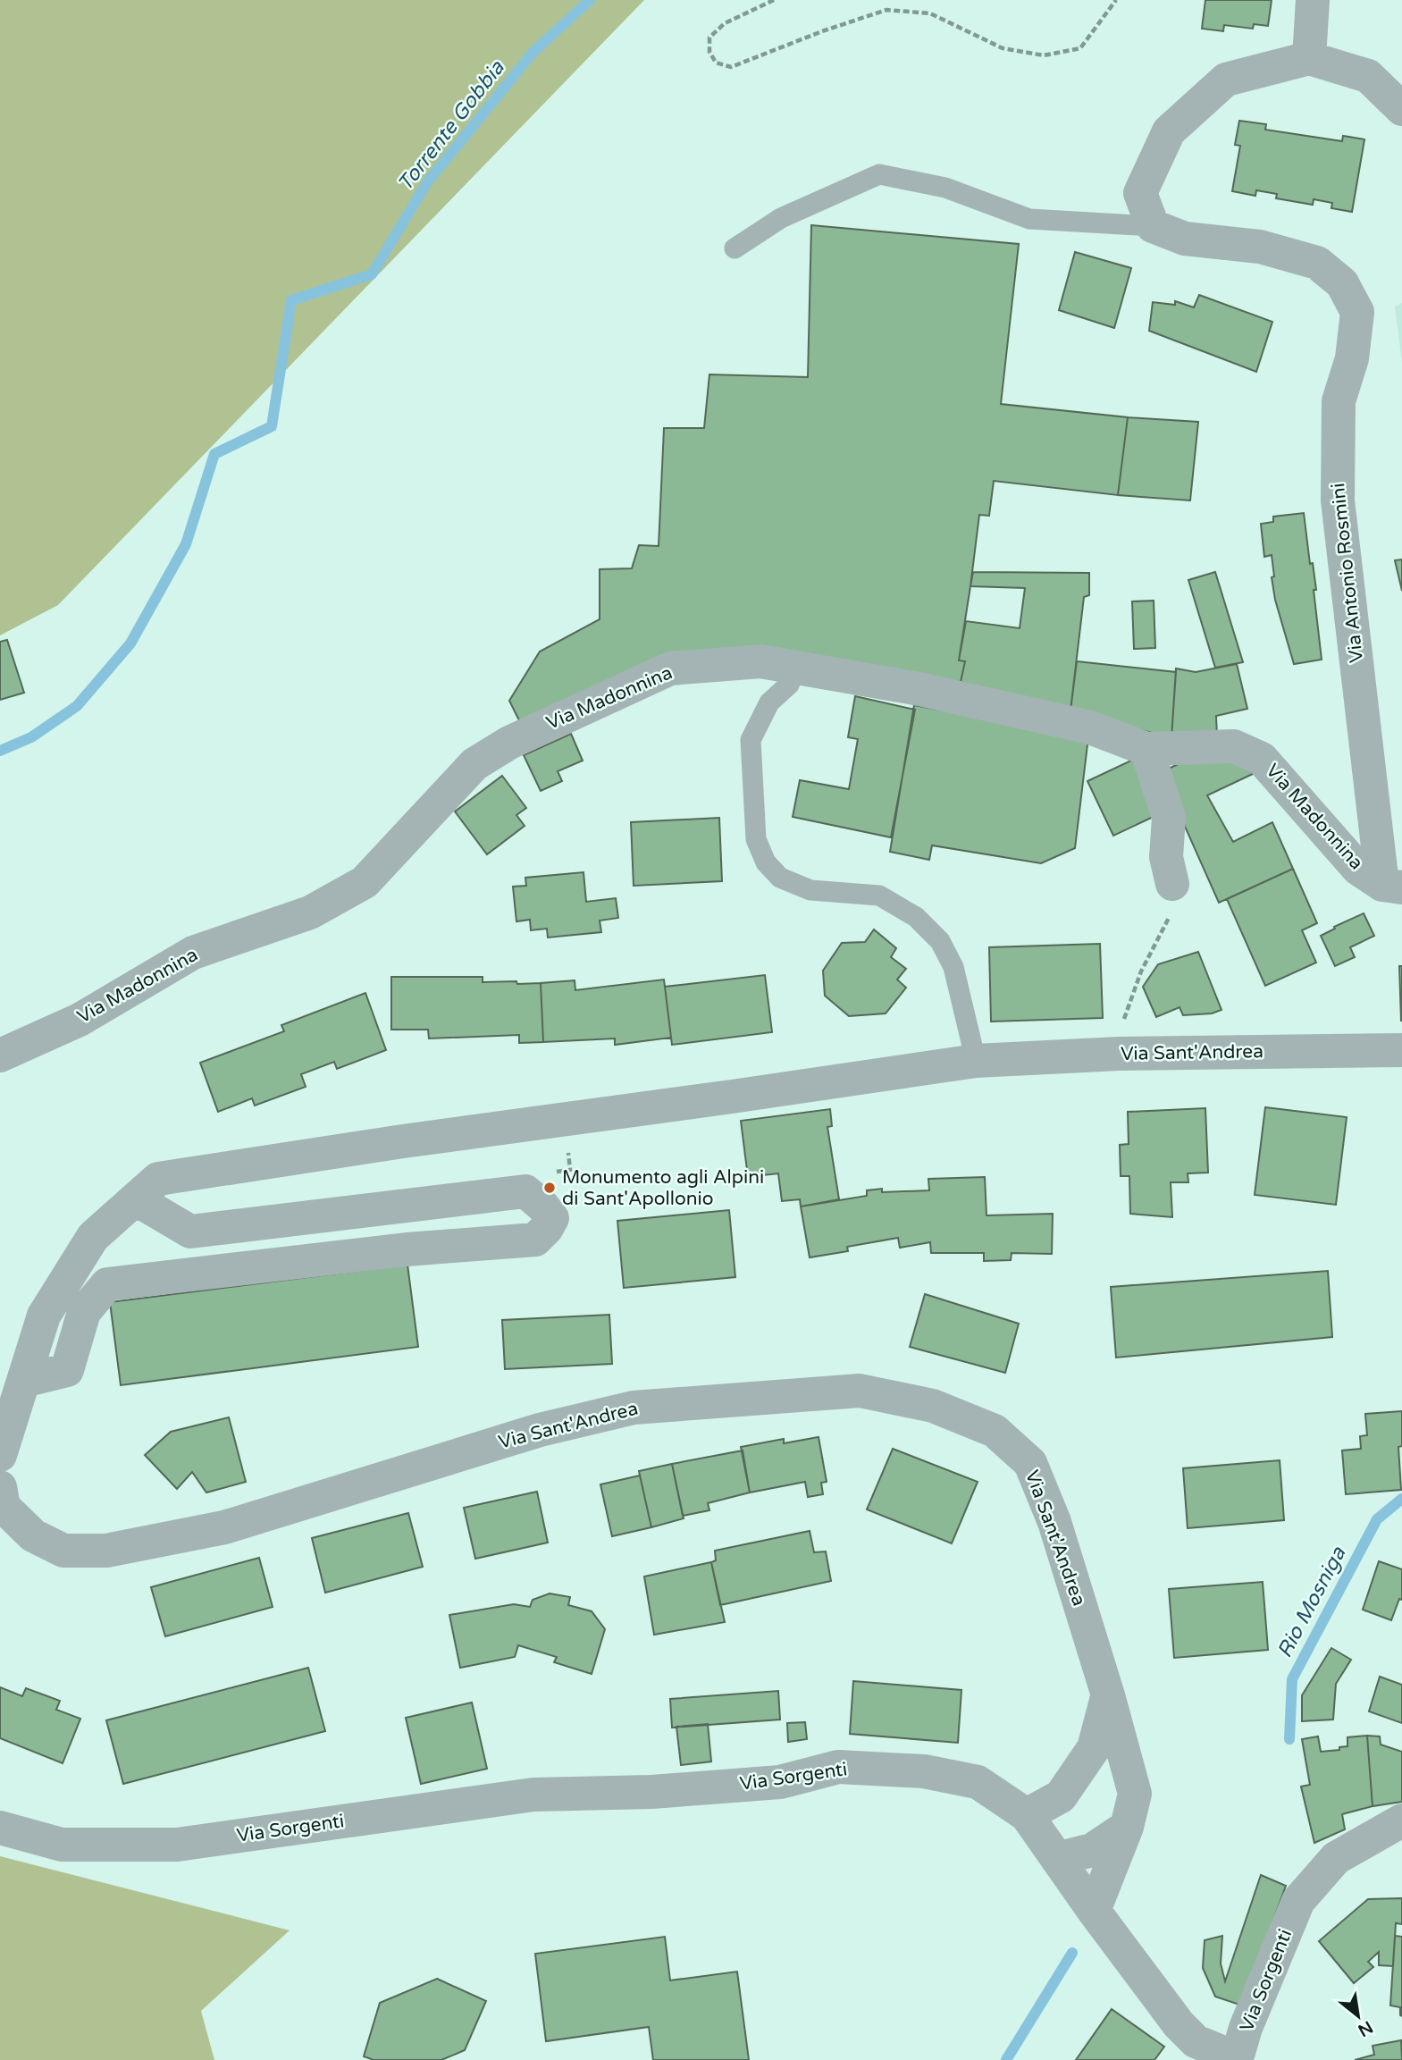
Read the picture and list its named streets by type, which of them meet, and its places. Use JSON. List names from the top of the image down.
{
  "streets": {
    "street": [
      "Via Antonio Rosmini",
      "Via Madonnina",
      "Via Sant'Andrea",
      "Via Sorgenti"
    ]
  },
  "crossings": [
    ["Via Antonio Rosmini", "Via Madonnina"],
    ["Via Sant'Andrea", "Via Sorgenti"]
  ],
  "water": ["Torrente Gobbia", "Rio Mosniga"],
  "places": ["Monumento agli Alpini di Sant'Apollonio"],
  "north": "bottom right"
}
